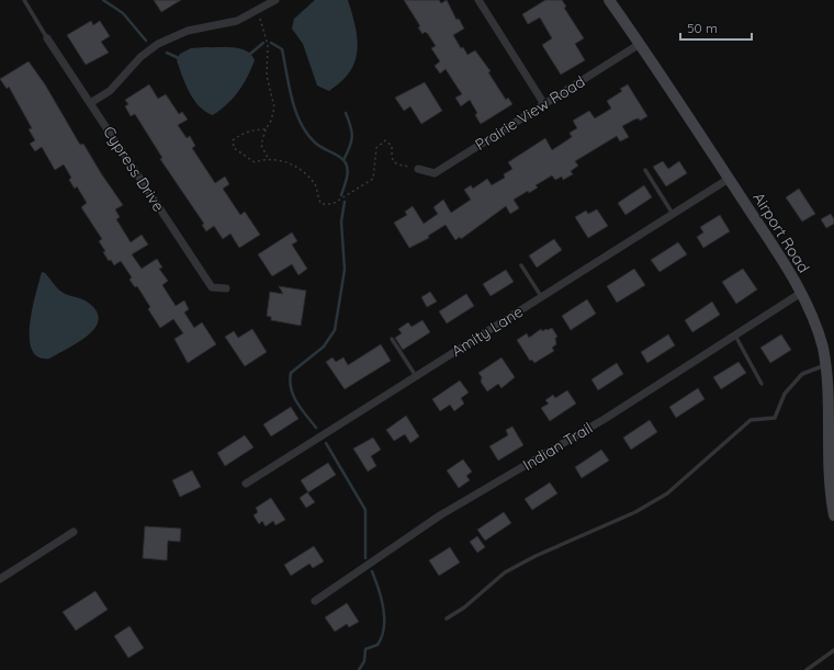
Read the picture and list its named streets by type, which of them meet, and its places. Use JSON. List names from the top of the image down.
{
  "streets": {
    "street": [
      "Prairie View Road",
      "Cypress Drive",
      "Airport Road",
      "Amity Lane",
      "Indian Trail"
    ]
  },
  "crossings": [
    ["Prairie View Road", "Airport Road"],
    ["Airport Road", "Amity Lane"],
    ["Airport Road", "Indian Trail"]
  ],
  "scale_bar": "50 m"
}
